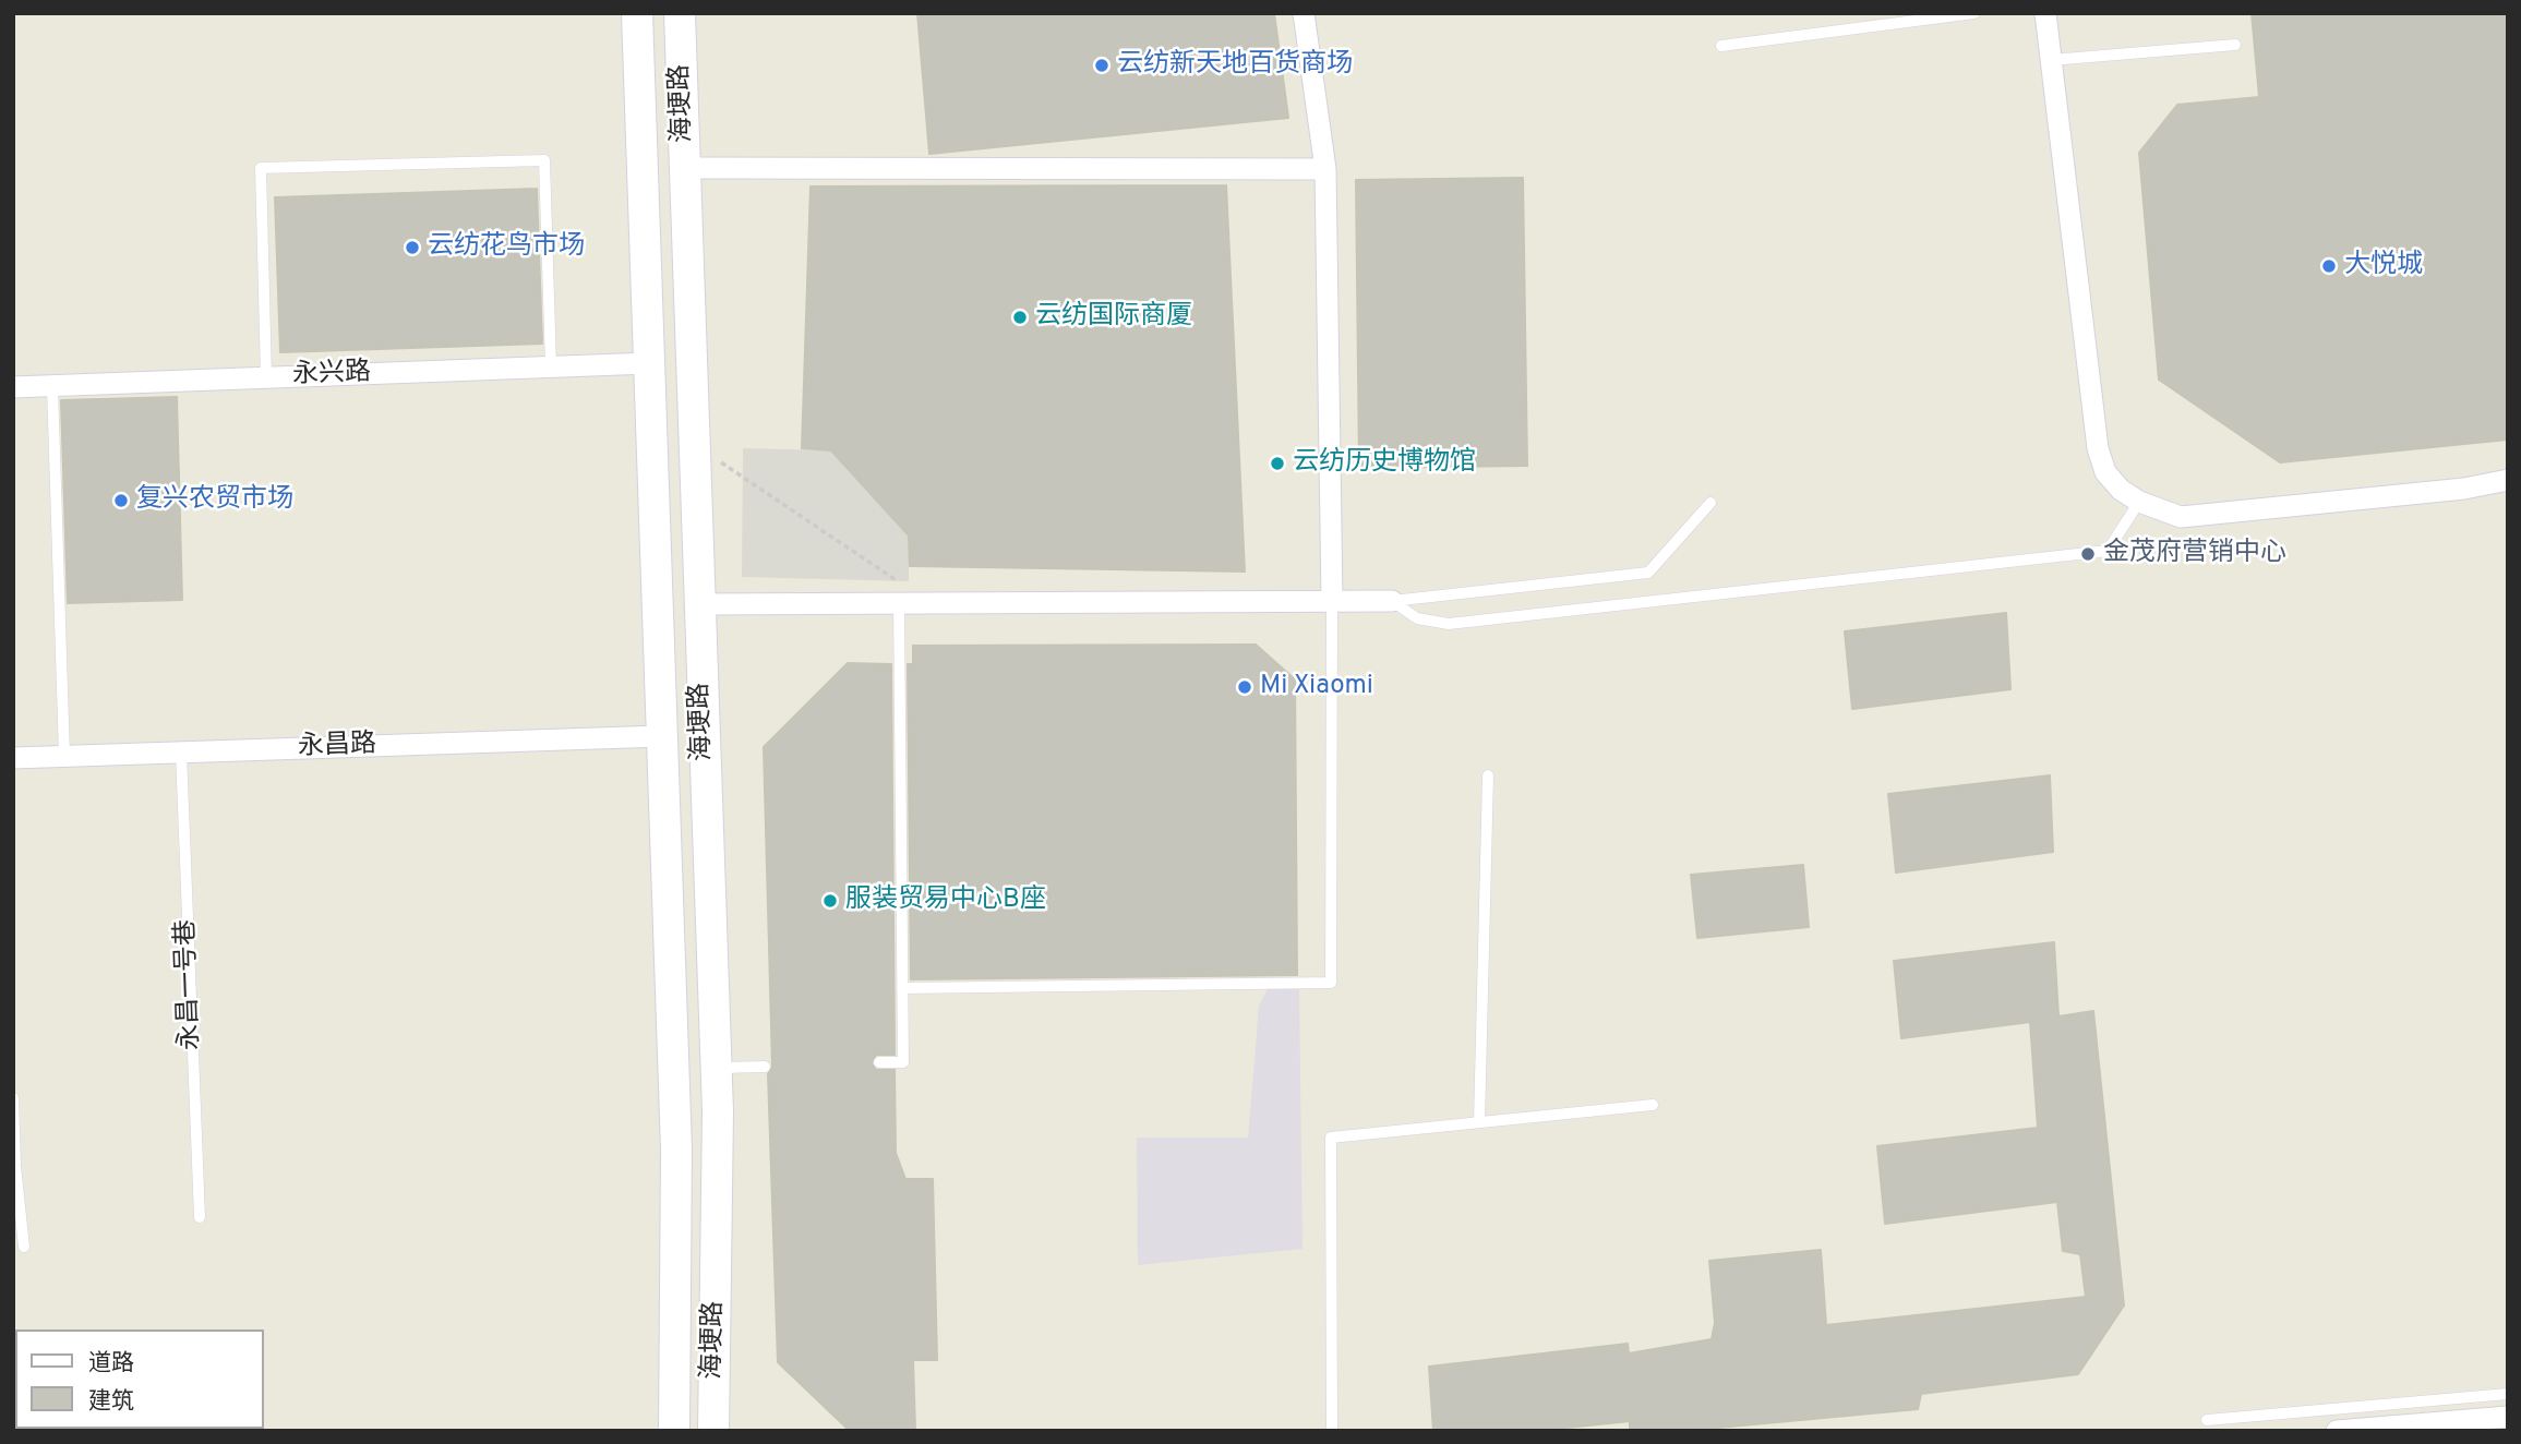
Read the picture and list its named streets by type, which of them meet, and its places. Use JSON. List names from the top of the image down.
{
  "streets": {
    "main road": ["海埂路"],
    "street": ["永兴路", "永昌路"],
    "lane": ["永昌一号巷"]
  },
  "crossings": [
    ["海埂路", "永兴路"],
    ["海埂路", "永昌路"],
    ["永昌路", "永昌一号巷"]
  ],
  "places": [
    "云纺新天地百货商场",
    "云纺花鸟市场",
    "大悦城",
    "云纺国际商厦",
    "云纺历史博物馆",
    "复兴农贸市场",
    "金茂府营销中心",
    "Mi Xiaomi",
    "服装贸易中心B座"
  ],
  "legend": ["道路", "建筑"]
}
